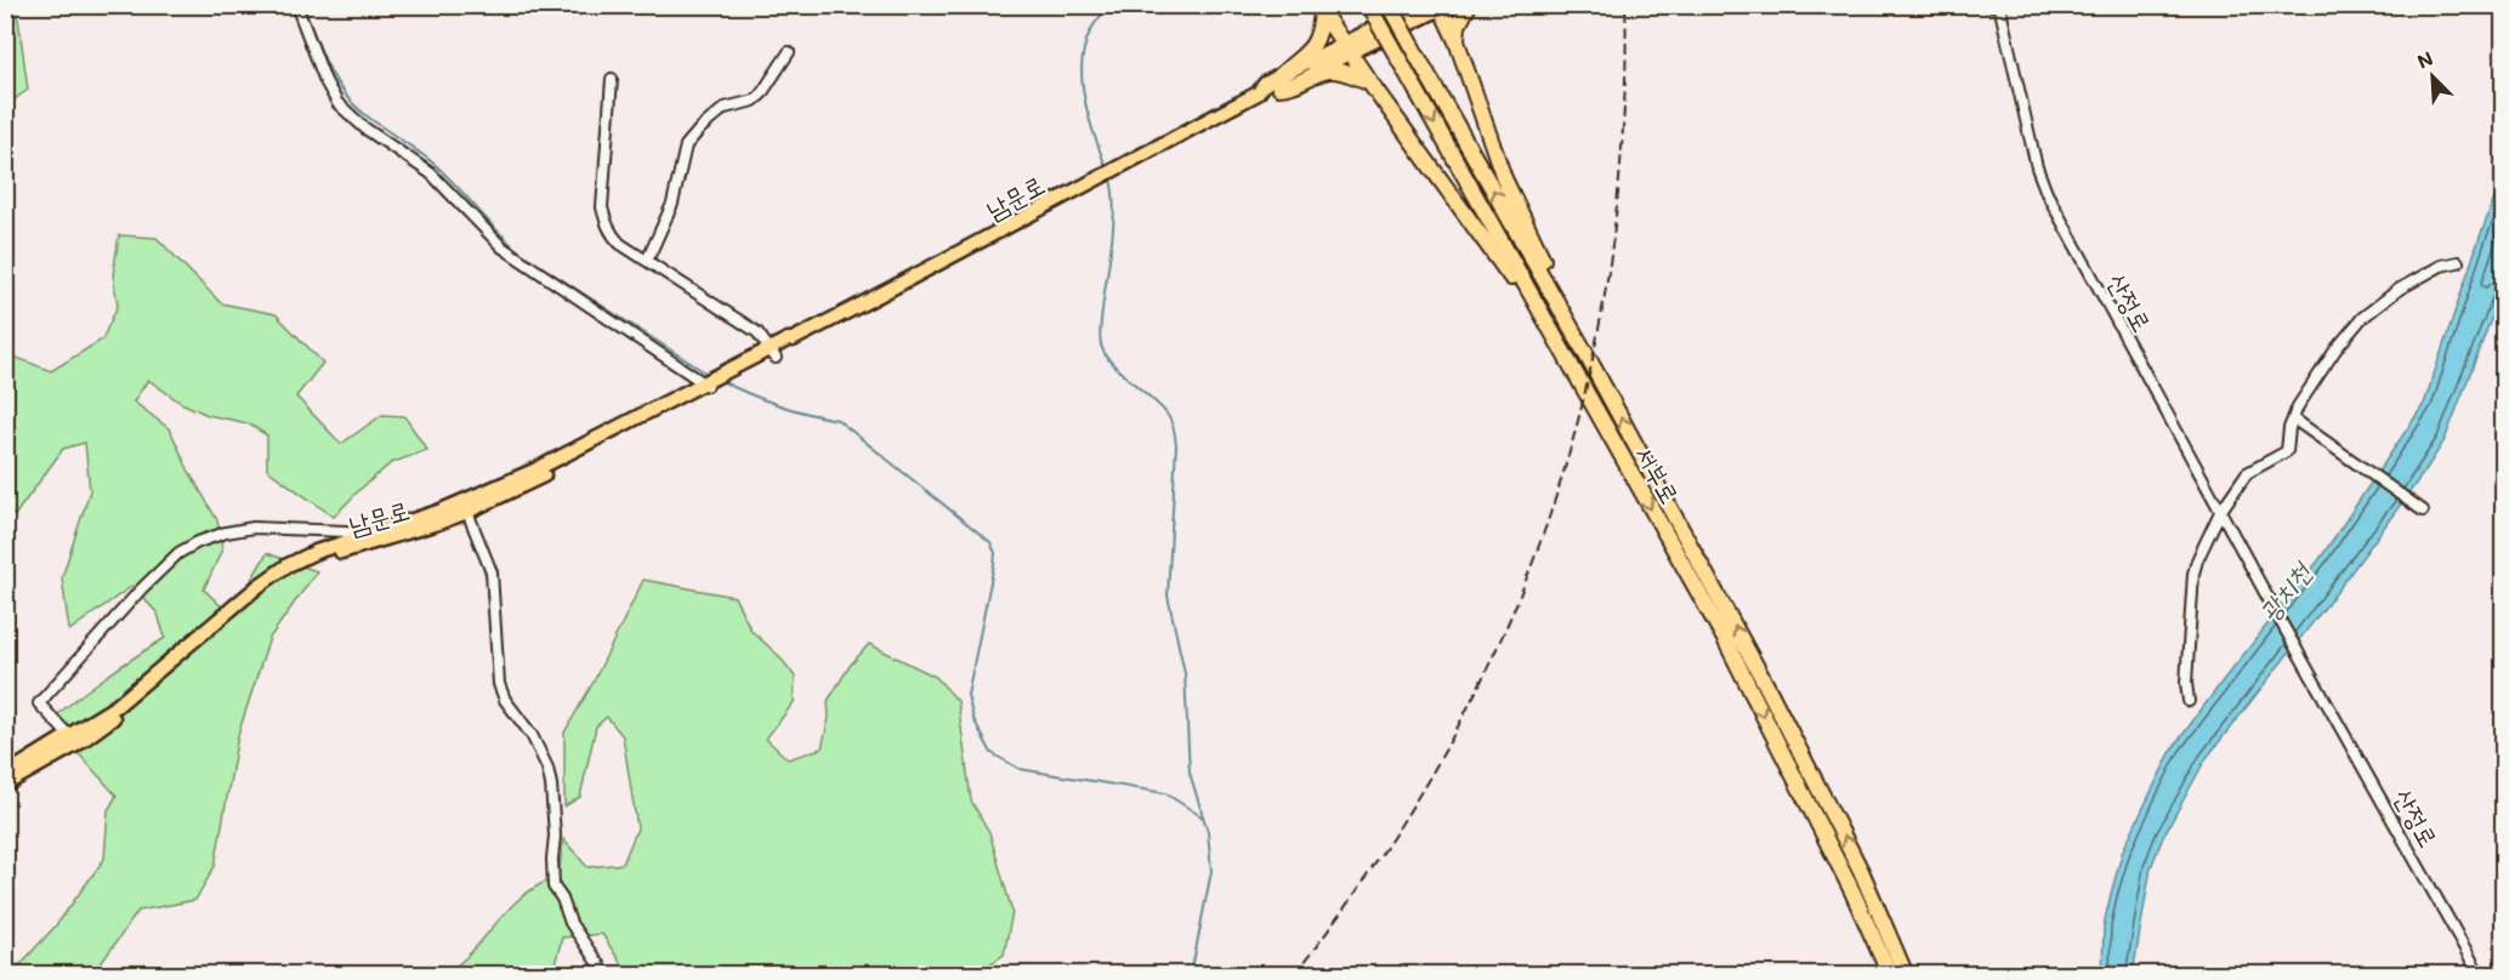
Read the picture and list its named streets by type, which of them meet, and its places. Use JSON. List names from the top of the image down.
{
  "streets": {
    "highway": ["서부로"],
    "main road": ["남문로"],
    "street": ["산정로"]
  },
  "water": ["광치천"],
  "north": "top left"
}
